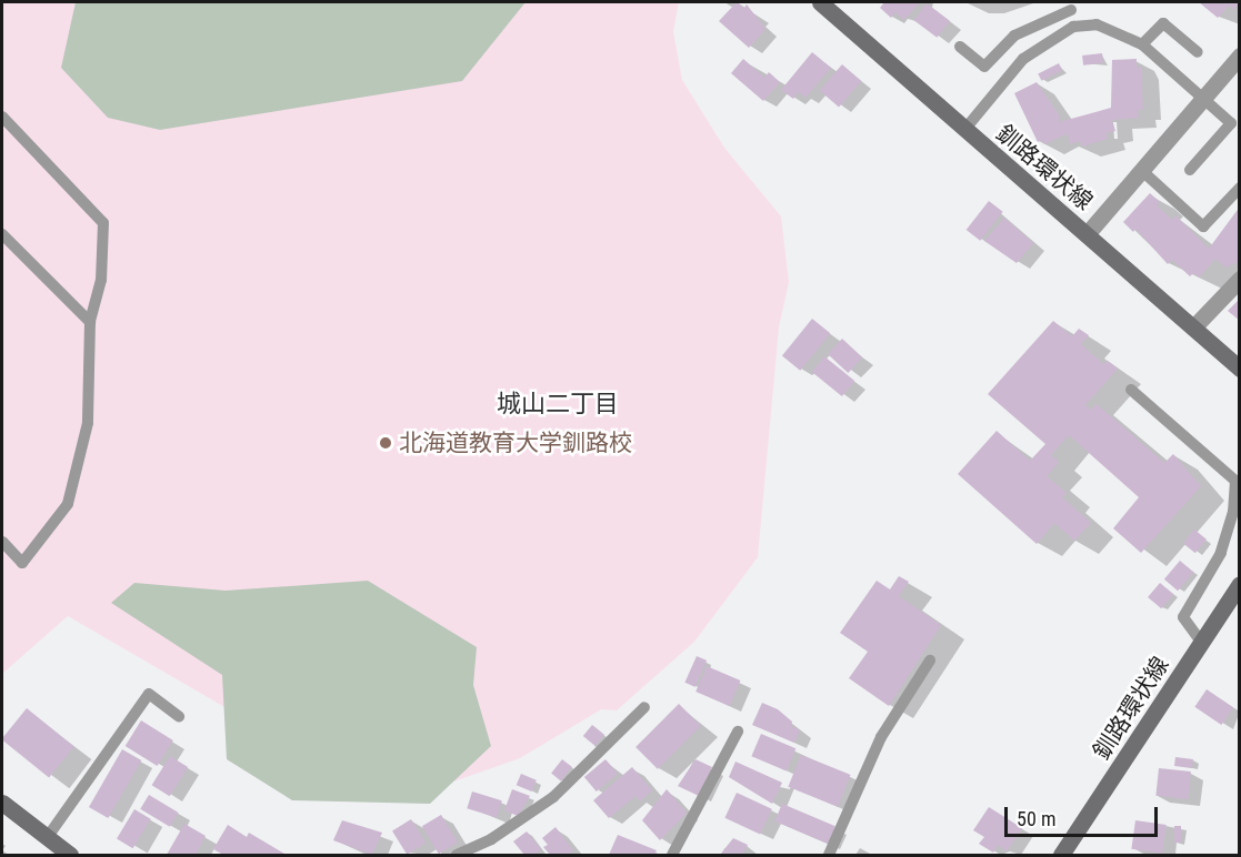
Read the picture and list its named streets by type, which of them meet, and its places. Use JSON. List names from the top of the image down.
{
  "streets": {
    "street": ["釧路環状線"]
  },
  "districts": ["城山二丁目"],
  "places": ["北海道教育大学釧路校"],
  "scale_bar": "50 m"
}
